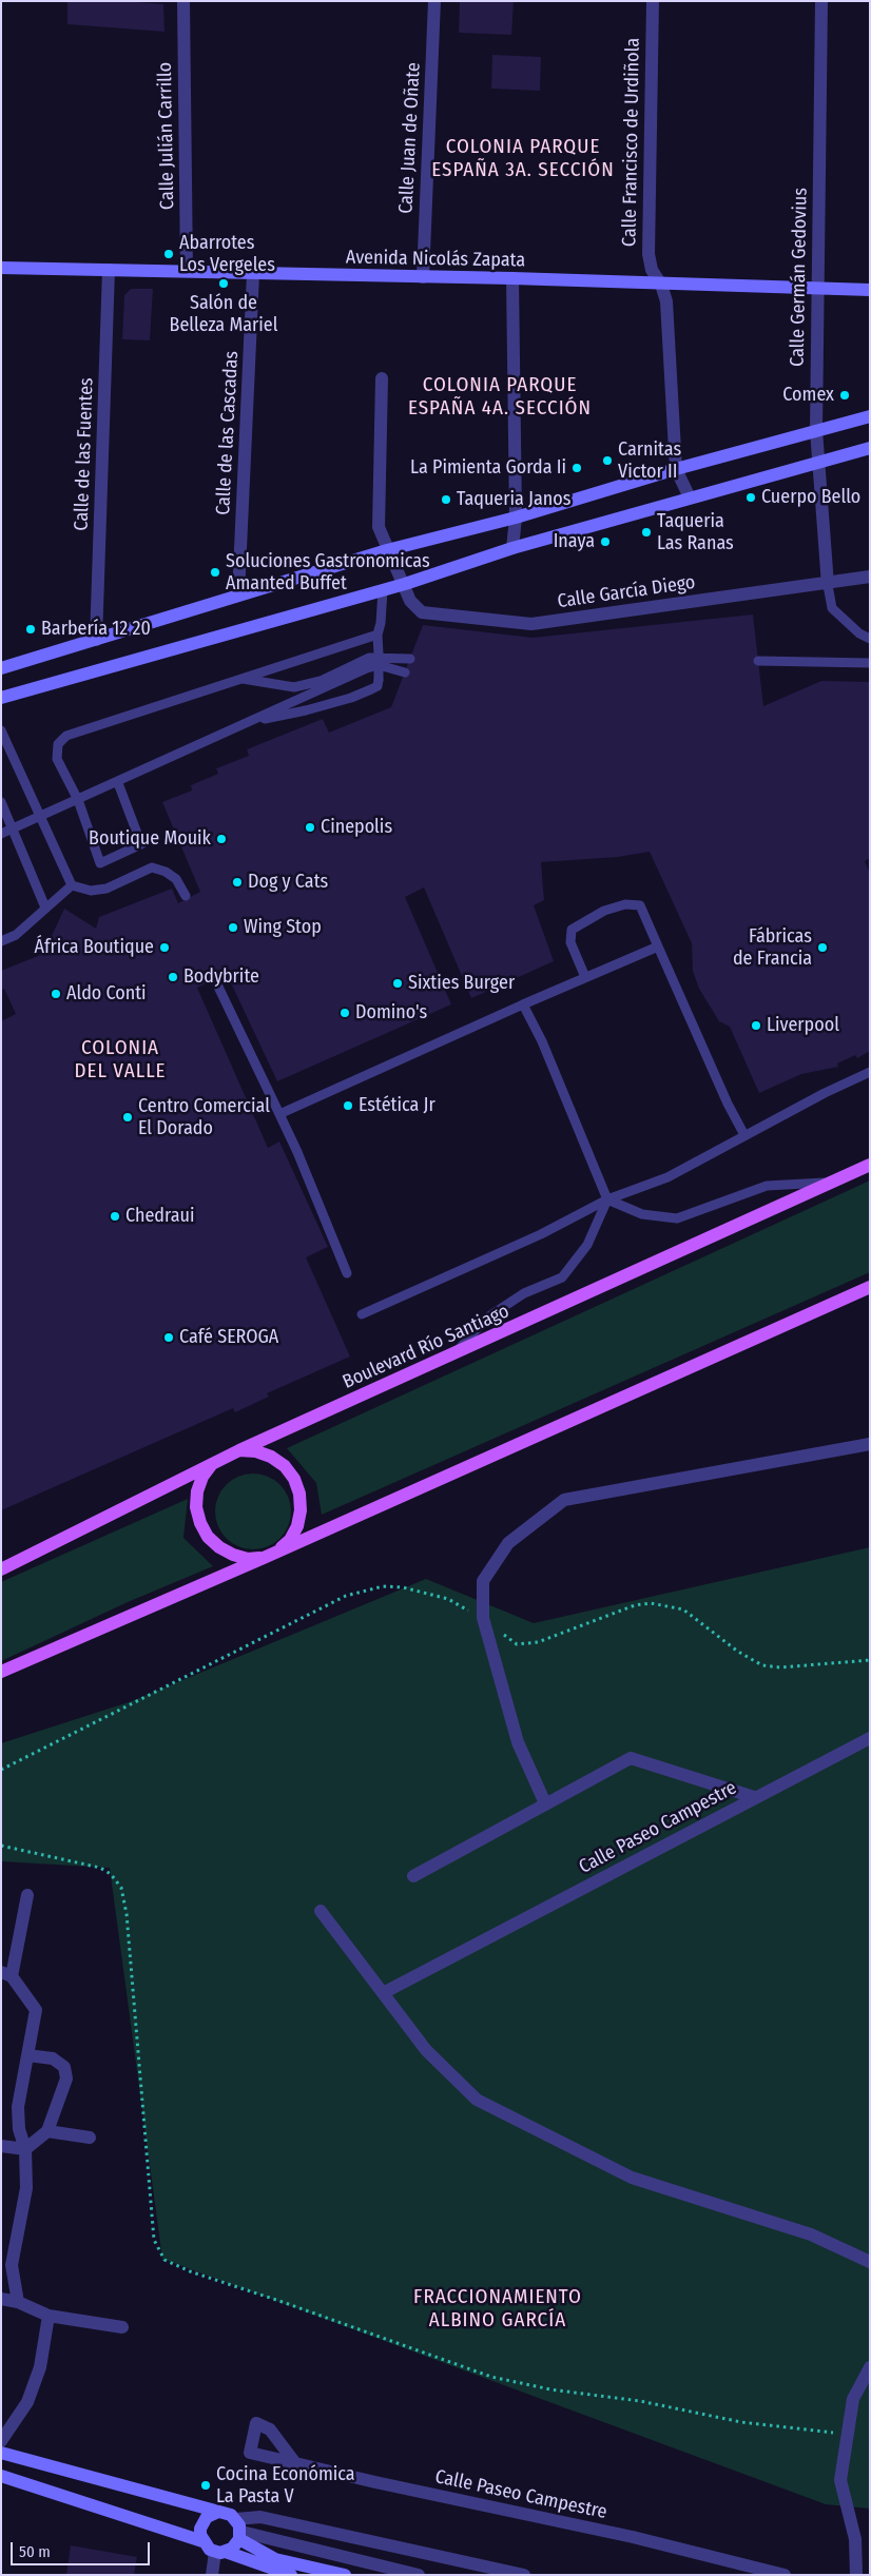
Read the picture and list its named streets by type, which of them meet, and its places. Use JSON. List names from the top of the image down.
{
  "streets": {
    "main road": ["Boulevard Río Santiago"],
    "street": [
      "Calle Julián Carrillo",
      "Calle Juan de Oñate",
      "Calle Francisco de Urdiñola",
      "Avenida Nicolás Zapata",
      "Calle Germán Gedovius",
      "Calle de las Cascadas",
      "Calle de las Fuentes",
      "Calle García Diego",
      "Calle Paseo Campestre"
    ]
  },
  "crossings": [
    ["Calle Julián Carrillo", "Avenida Nicolás Zapata"],
    ["Calle Juan de Oñate", "Avenida Nicolás Zapata"],
    ["Calle Francisco de Urdiñola", "Avenida Nicolás Zapata"],
    ["Avenida Nicolás Zapata", "Calle Germán Gedovius"],
    ["Avenida Nicolás Zapata", "Calle de las Cascadas"],
    ["Avenida Nicolás Zapata", "Calle de las Fuentes"],
    ["Calle Germán Gedovius", "Calle García Diego"]
  ],
  "districts": [
    "COLONIA PARQUE ESPAÑA 3A. SECCIÓN",
    "COLONIA PARQUE ESPAÑA 4A. SECCIÓN",
    "COLONIA DEL VALLE",
    "FRACCIONAMIENTO ALBINO GARCÍA"
  ],
  "places": [
    "Abarrotes Los Vergeles",
    "Salón de Belleza Mariel",
    "Comex",
    "Carnitas Victor II",
    "La Pimienta Gorda Ii",
    "Cuerpo Bello",
    "Taqueria Janos",
    "Taqueria Las Ranas",
    "Inaya",
    "Soluciones Gastronomicas Amanted Buffet",
    "Barbería 12 20",
    "Cinepolis",
    "Boutique Mouik",
    "Dog y Cats",
    "Wing Stop",
    "África Boutique",
    "Fábricas de Francia",
    "Bodybrite",
    "Sixties Burger",
    "Aldo Conti",
    "Domino's",
    "Liverpool",
    "Estética Jr",
    "Centro Comercial El Dorado",
    "Chedraui",
    "Café SEROGA",
    "Cocina Económica La Pasta V"
  ],
  "scale_bar": "50 m"
}
